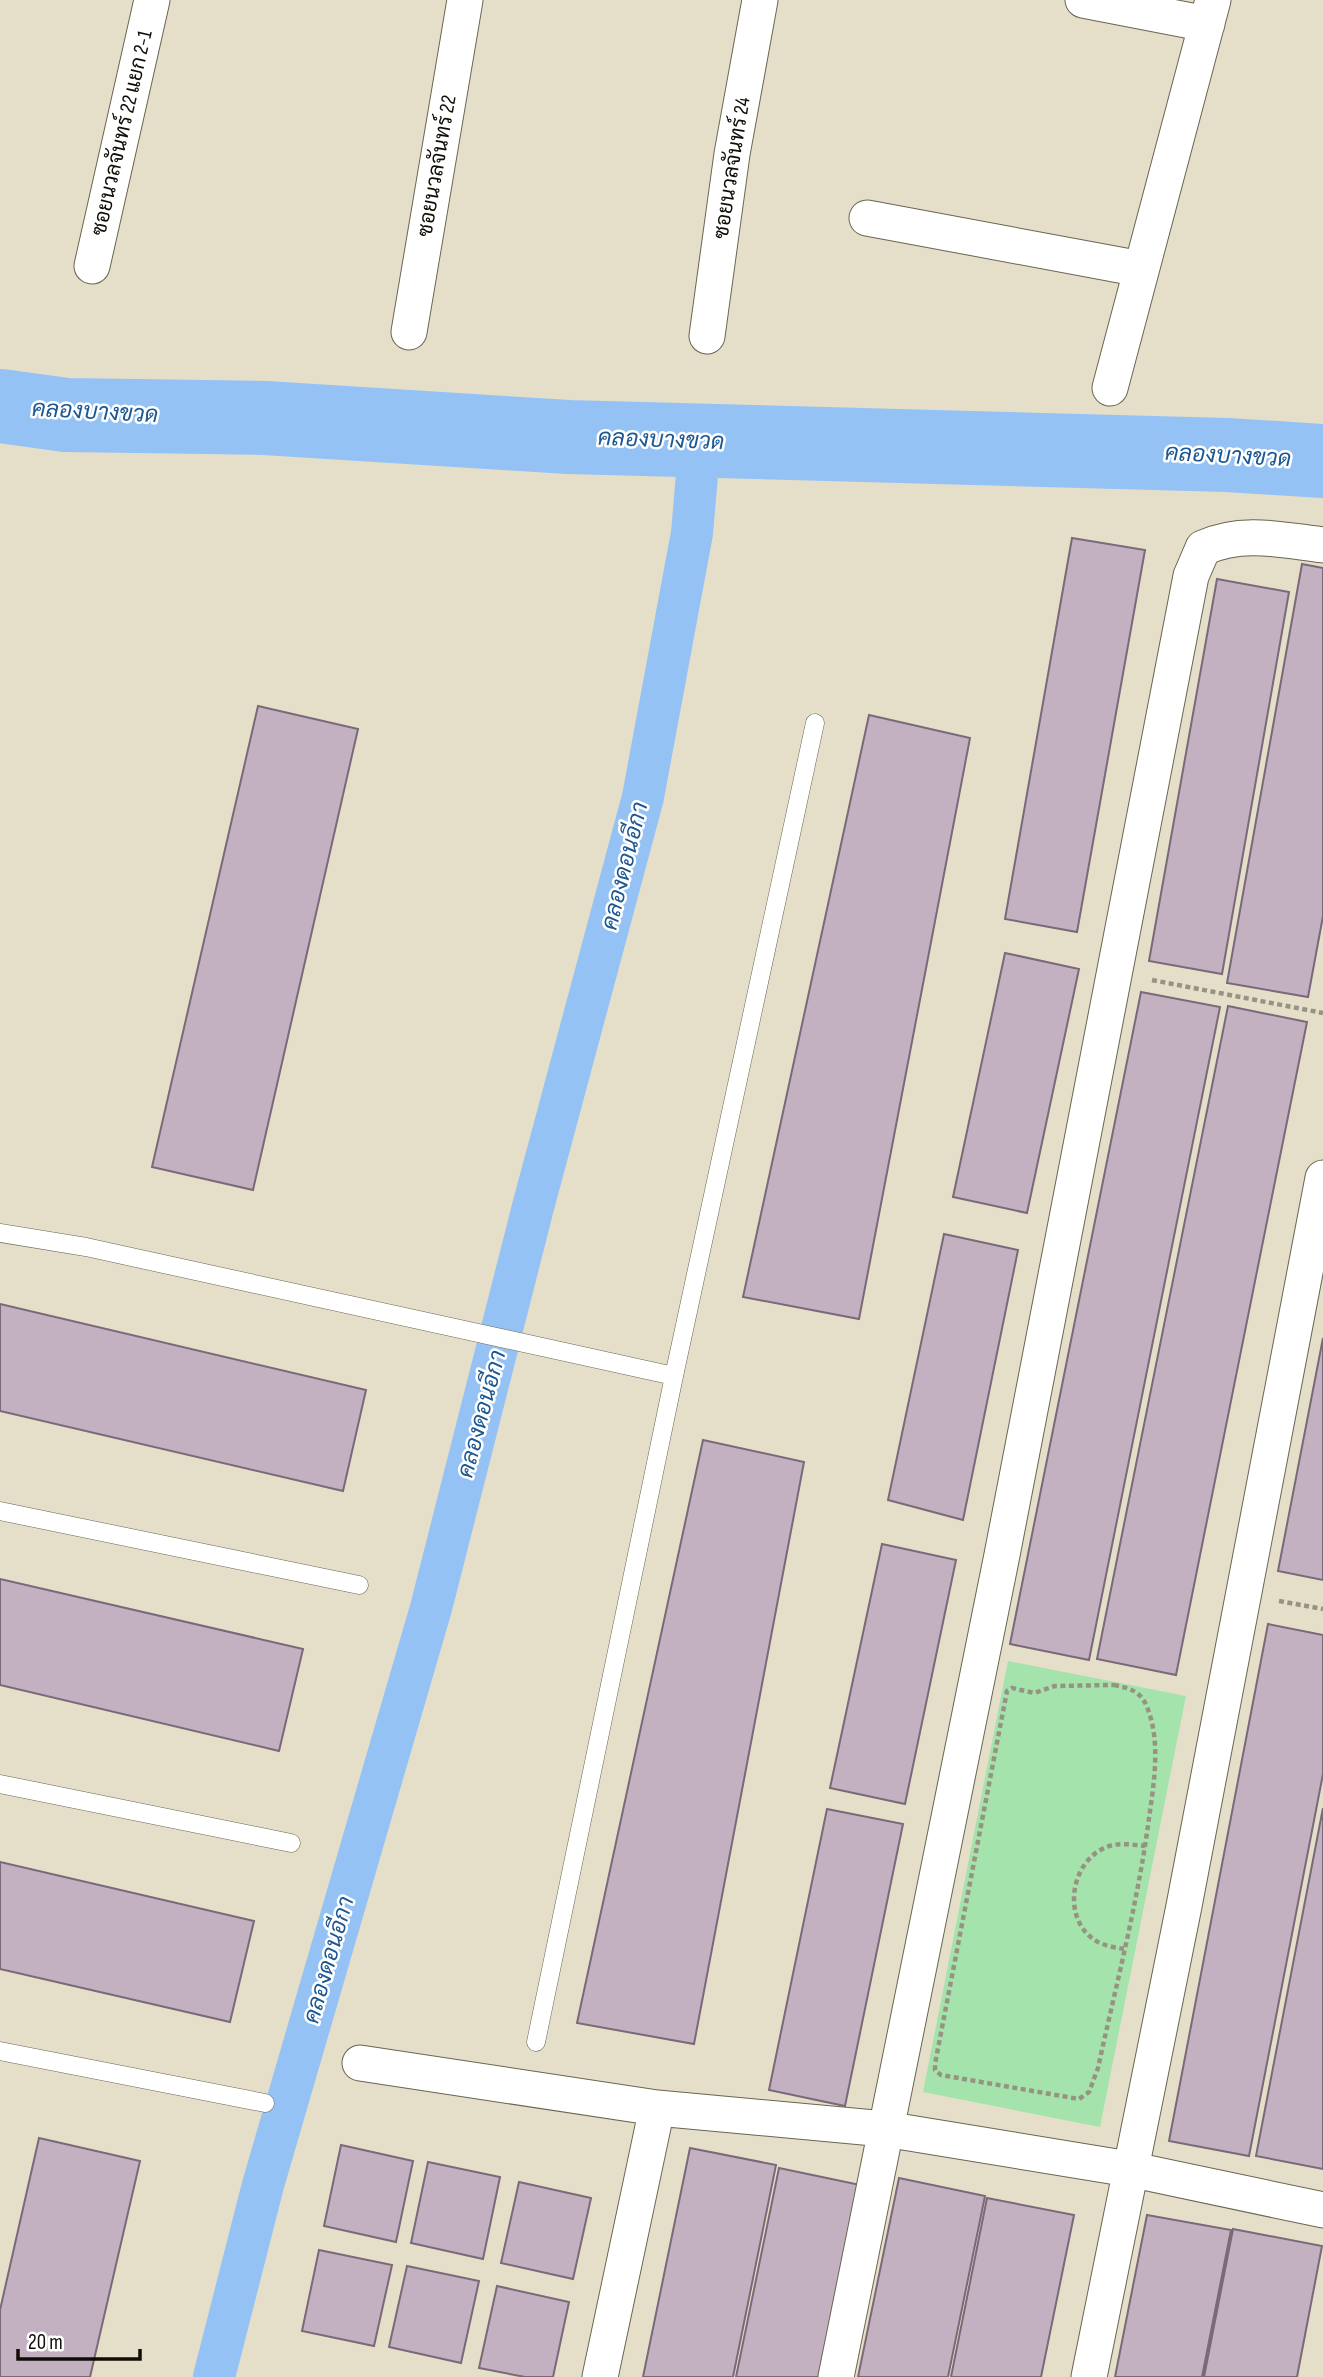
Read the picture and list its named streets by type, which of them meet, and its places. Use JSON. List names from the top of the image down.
{
  "streets": {
    "street": ["ซอยนวลจันทร์ 22 แยก 2-1", "ซอยนวลจันทร์ 22", "ซอยนวลจันทร์ 24"]
  },
  "water": ["คลองบางขวด", "คลองดอนอีกา"],
  "scale_bar": "20 m"
}
